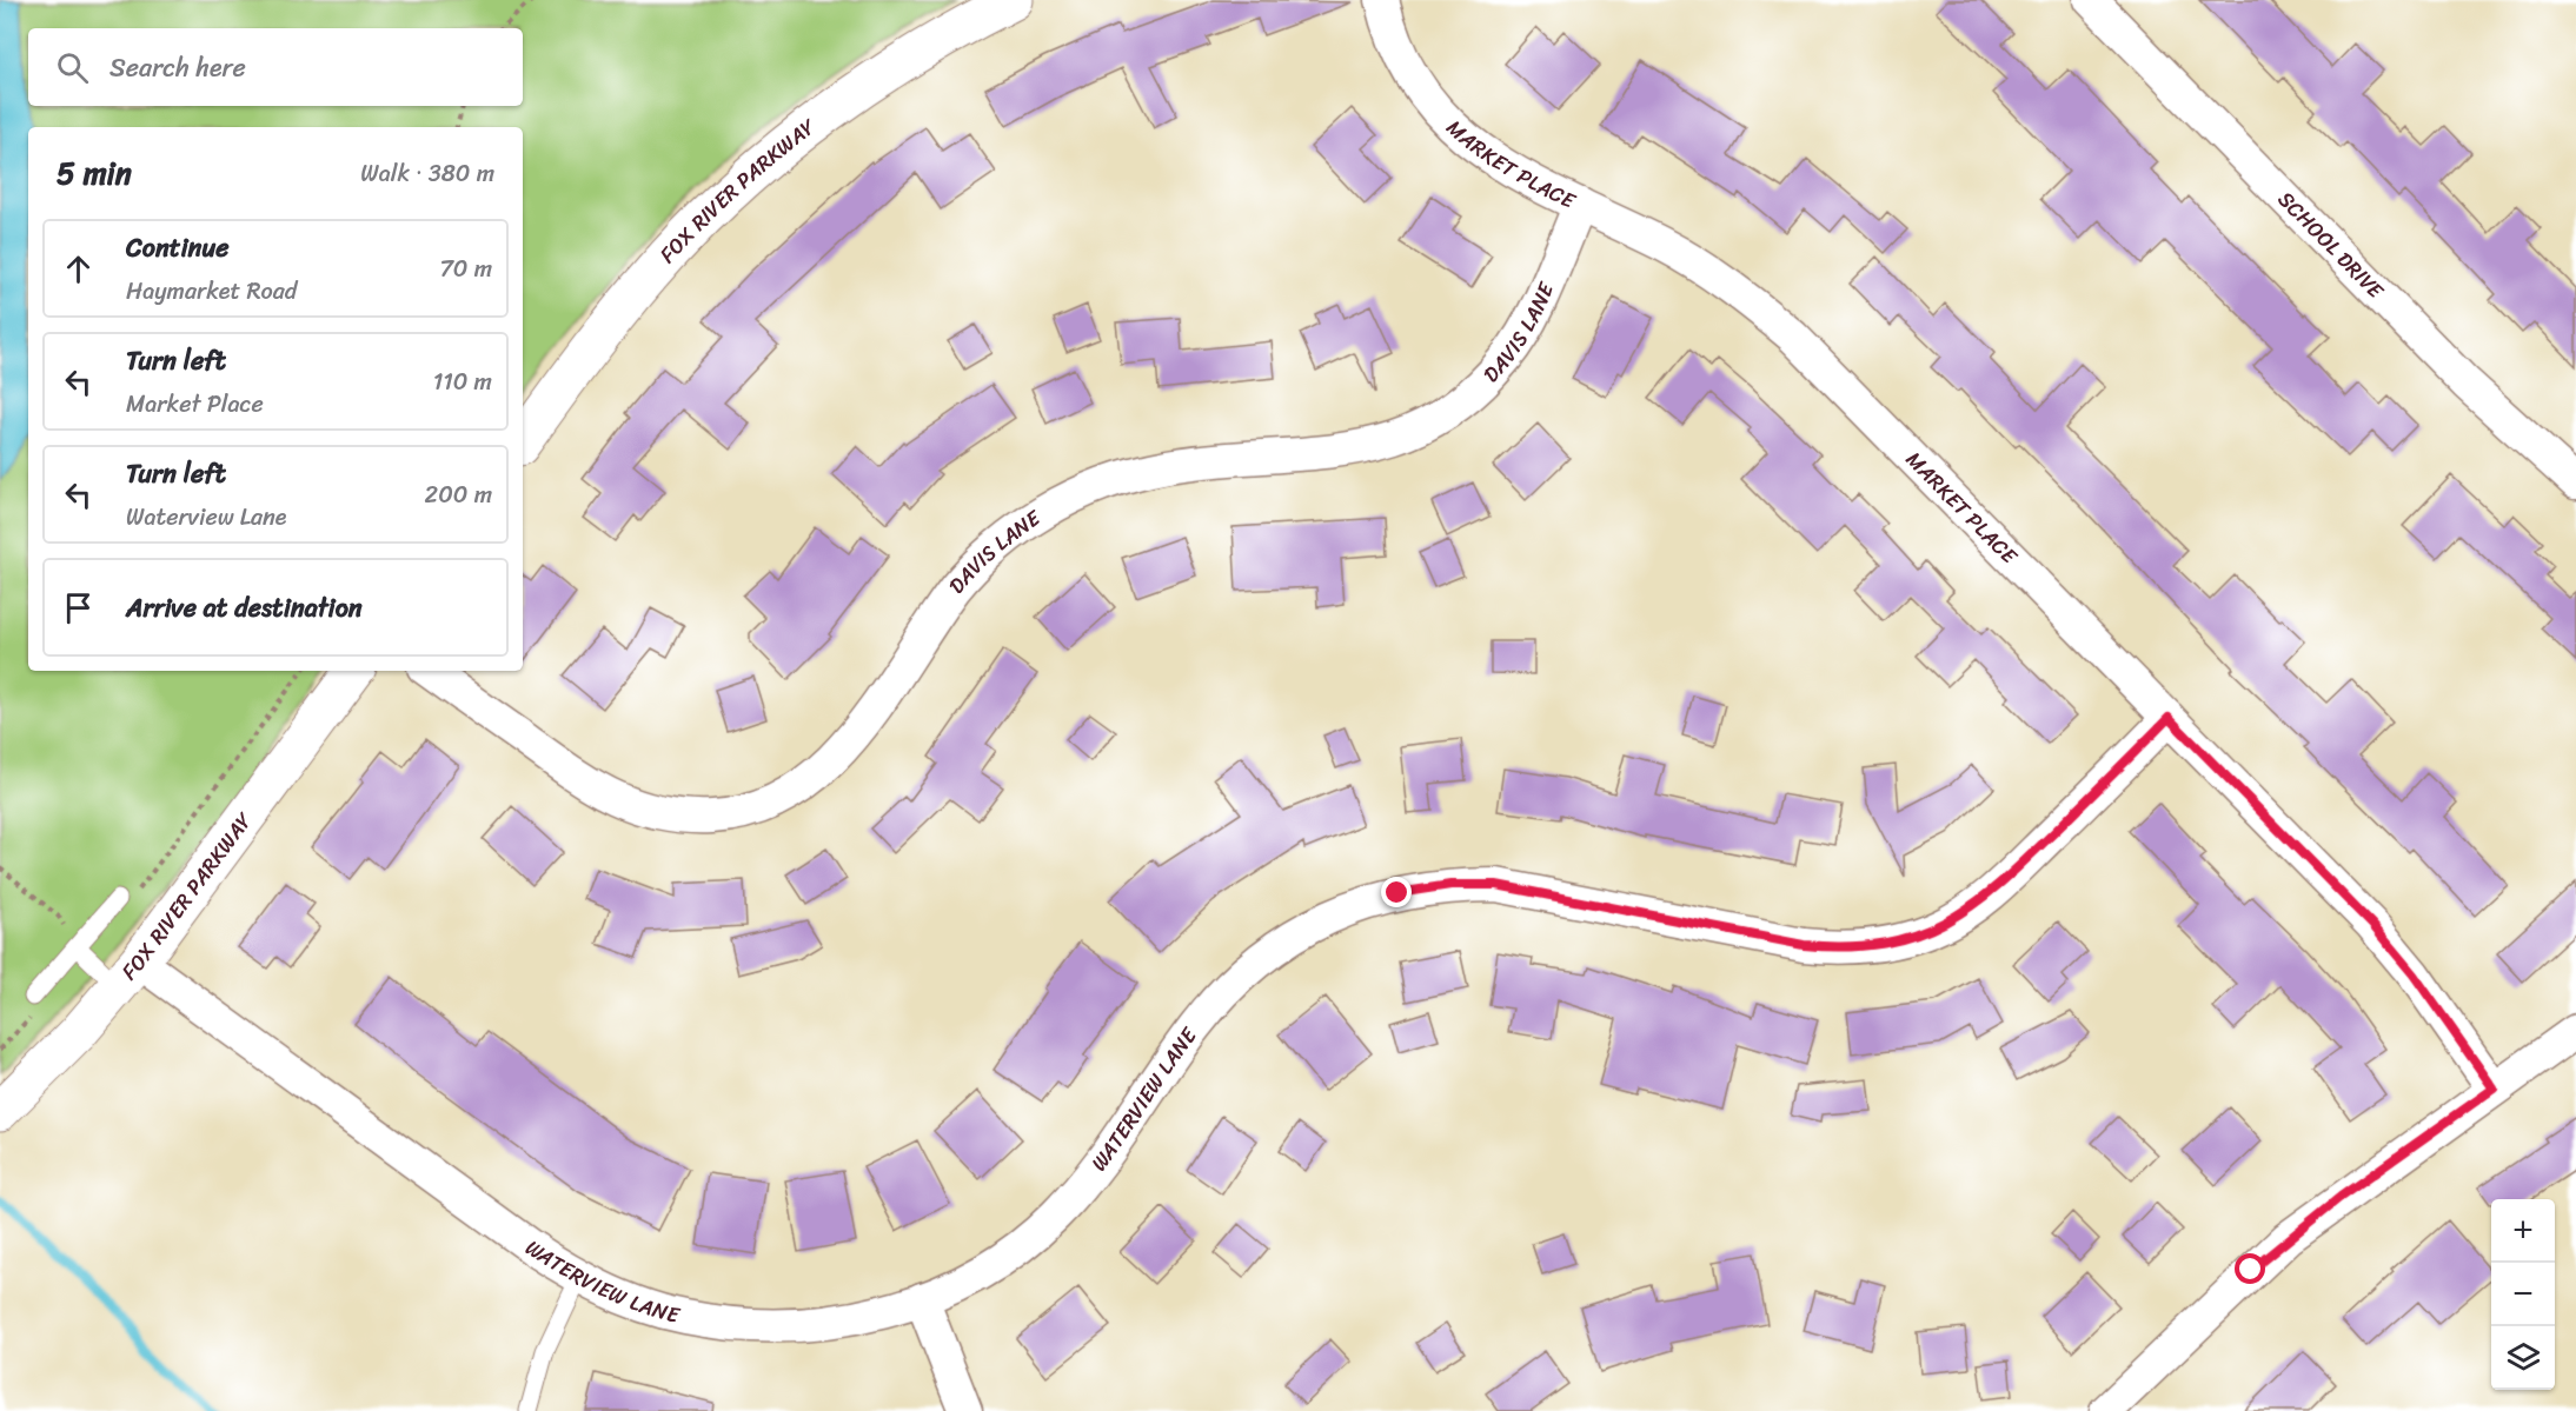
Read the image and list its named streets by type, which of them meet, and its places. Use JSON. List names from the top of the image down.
{
  "streets": {
    "street": [
      "MARKET PLACE",
      "FOX RIVER PARKWAY",
      "SCHOOL DRIVE",
      "DAVIS LANE",
      "WATERVIEW LANE"
    ]
  },
  "crossings": [
    ["MARKET PLACE", "DAVIS LANE"],
    ["MARKET PLACE", "WATERVIEW LANE"],
    ["FOX RIVER PARKWAY", "WATERVIEW LANE"]
  ],
  "page": {
    "search": "Search here",
    "heading": ["5 min", "Walk · 380 m"],
    "list": [
      ["Continue", "Haymarket Road", "70 m"],
      ["Turn left", "Market Place", "110 m"],
      ["Turn left", "Waterview Lane", "200 m"],
      "Arrive at destination"
    ],
    "map_buttons": ["+", "−"]
  }
}
